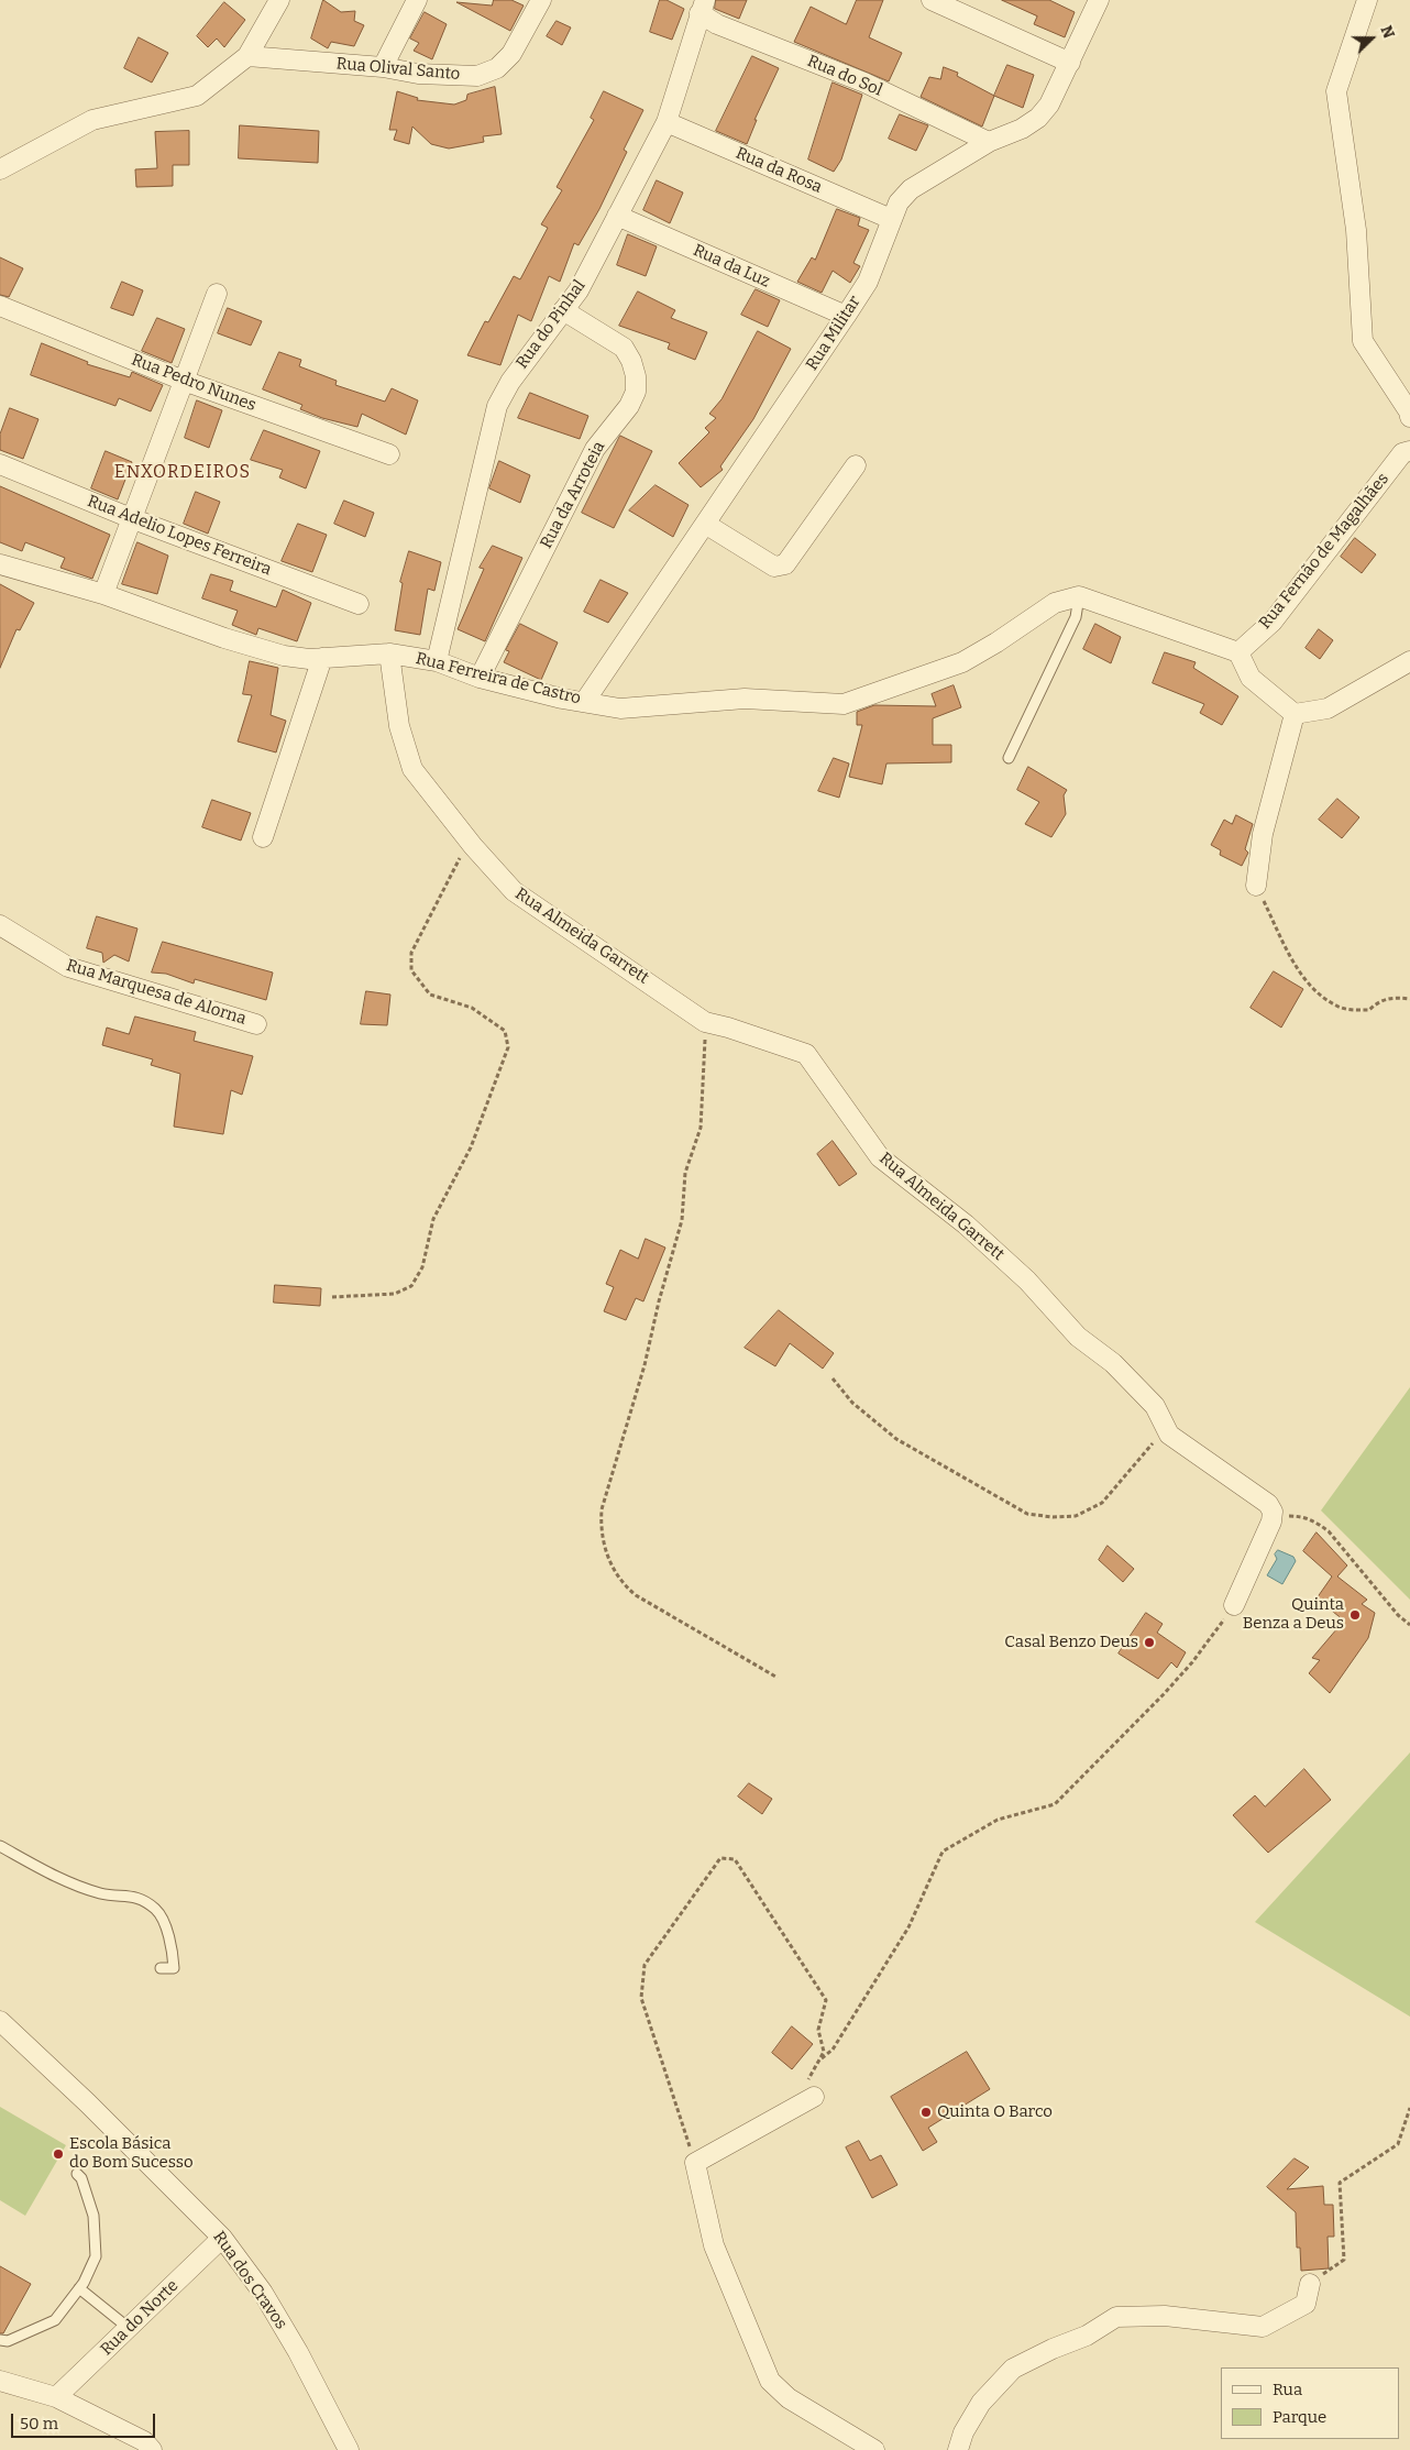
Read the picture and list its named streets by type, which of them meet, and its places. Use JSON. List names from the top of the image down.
{
  "streets": {
    "street": [
      "Rua Olival Santo",
      "Rua do Sol",
      "Rua da Rosa",
      "Rua da Luz",
      "Rua do Pinhal",
      "Rua Militar",
      "Rua Pedro Nunes",
      "Rua da Arroteia",
      "Rua Adelio Lopes Ferreira",
      "Rua Fernão de Magalhães",
      "Rua Ferreira de Castro",
      "Rua Almeida Garrett",
      "Rua Marquesa de Alorna",
      "Rua dos Cravos",
      "Rua do Norte"
    ]
  },
  "crossings": [
    ["Rua do Sol", "Rua do Pinhal"],
    ["Rua do Sol", "Rua Militar"],
    ["Rua da Rosa", "Rua do Pinhal"],
    ["Rua da Rosa", "Rua Militar"],
    ["Rua da Luz", "Rua do Pinhal"],
    ["Rua da Luz", "Rua Militar"],
    ["Rua do Pinhal", "Rua da Arroteia"],
    ["Rua do Pinhal", "Rua Ferreira de Castro"],
    ["Rua Militar", "Rua Ferreira de Castro"],
    ["Rua da Arroteia", "Rua Ferreira de Castro"],
    ["Rua Ferreira de Castro", "Rua Almeida Garrett"],
    ["Rua dos Cravos", "Rua do Norte"]
  ],
  "districts": ["ENXORDEIROS"],
  "places": [
    "Quinta Benza a Deus",
    "Casal Benzo Deus",
    "Quinta O Barco",
    "Escola Básica do Bom Sucesso"
  ],
  "legend": ["Rua", "Parque"],
  "scale_bar": "50 m",
  "north": "right"
}
